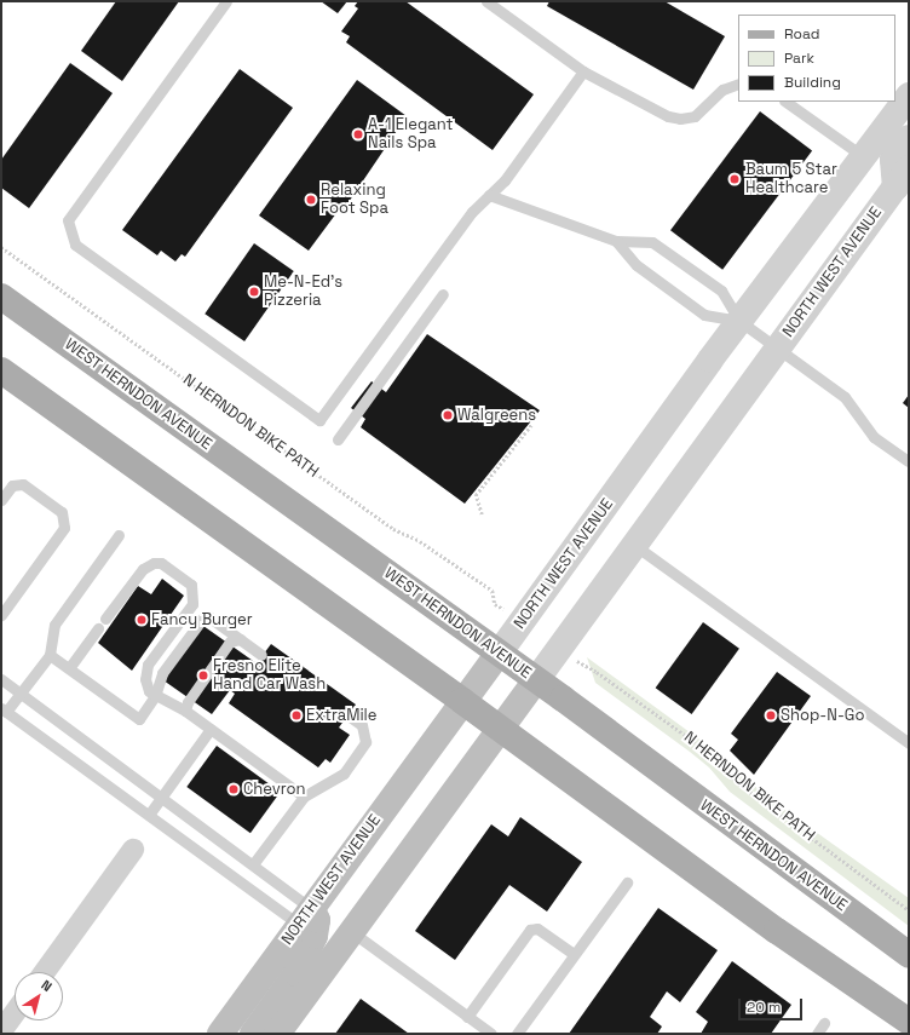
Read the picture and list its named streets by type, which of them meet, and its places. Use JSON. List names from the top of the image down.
{
  "streets": {
    "main road": ["NORTH WEST AVENUE", "WEST HERNDON AVENUE"],
    "path": ["N HERNDON BIKE PATH"]
  },
  "crossings": [
    ["NORTH WEST AVENUE", "WEST HERNDON AVENUE"]
  ],
  "places": [
    "A-1 Elegant Nails Spa",
    "Baum 5 Star Healthcare",
    "Relaxing Foot Spa",
    "Me-N-Ed's Pizzeria",
    "Walgreens",
    "Fancy Burger",
    "Fresno Elite Hand Car Wash",
    "ExtraMile",
    "Shop-N-Go",
    "Chevron"
  ],
  "legend": ["Road", "Park", "Building"],
  "scale_bar": "20 m",
  "north": "top right"
}
